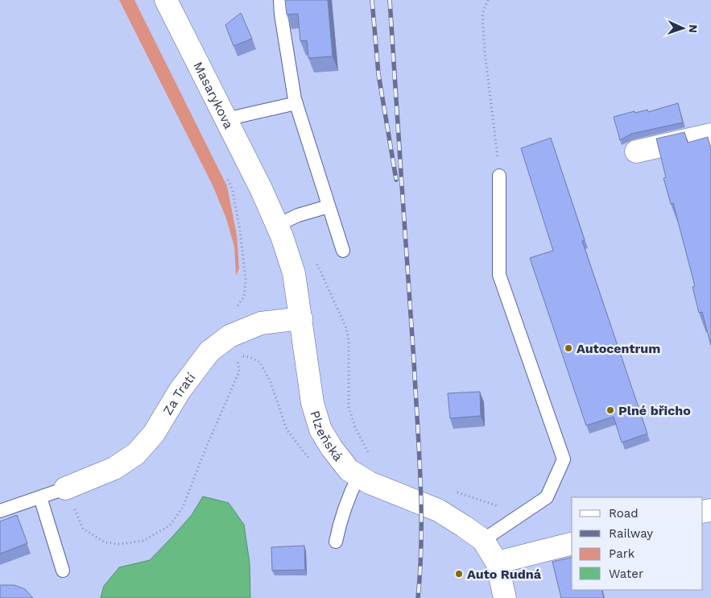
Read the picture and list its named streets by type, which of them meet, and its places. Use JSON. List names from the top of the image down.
{
  "streets": {
    "main road": ["Masarykova", "Za Tratí", "Plzeňská"]
  },
  "crossings": [
    ["Masarykova", "Plzeňská"],
    ["Za Tratí", "Plzeňská"]
  ],
  "places": ["Autocentrum", "Plné břicho", "Auto Rudná"],
  "legend": [
    "Road",
    "Railway",
    "Park",
    "Water"
  ],
  "north": "right"
}
